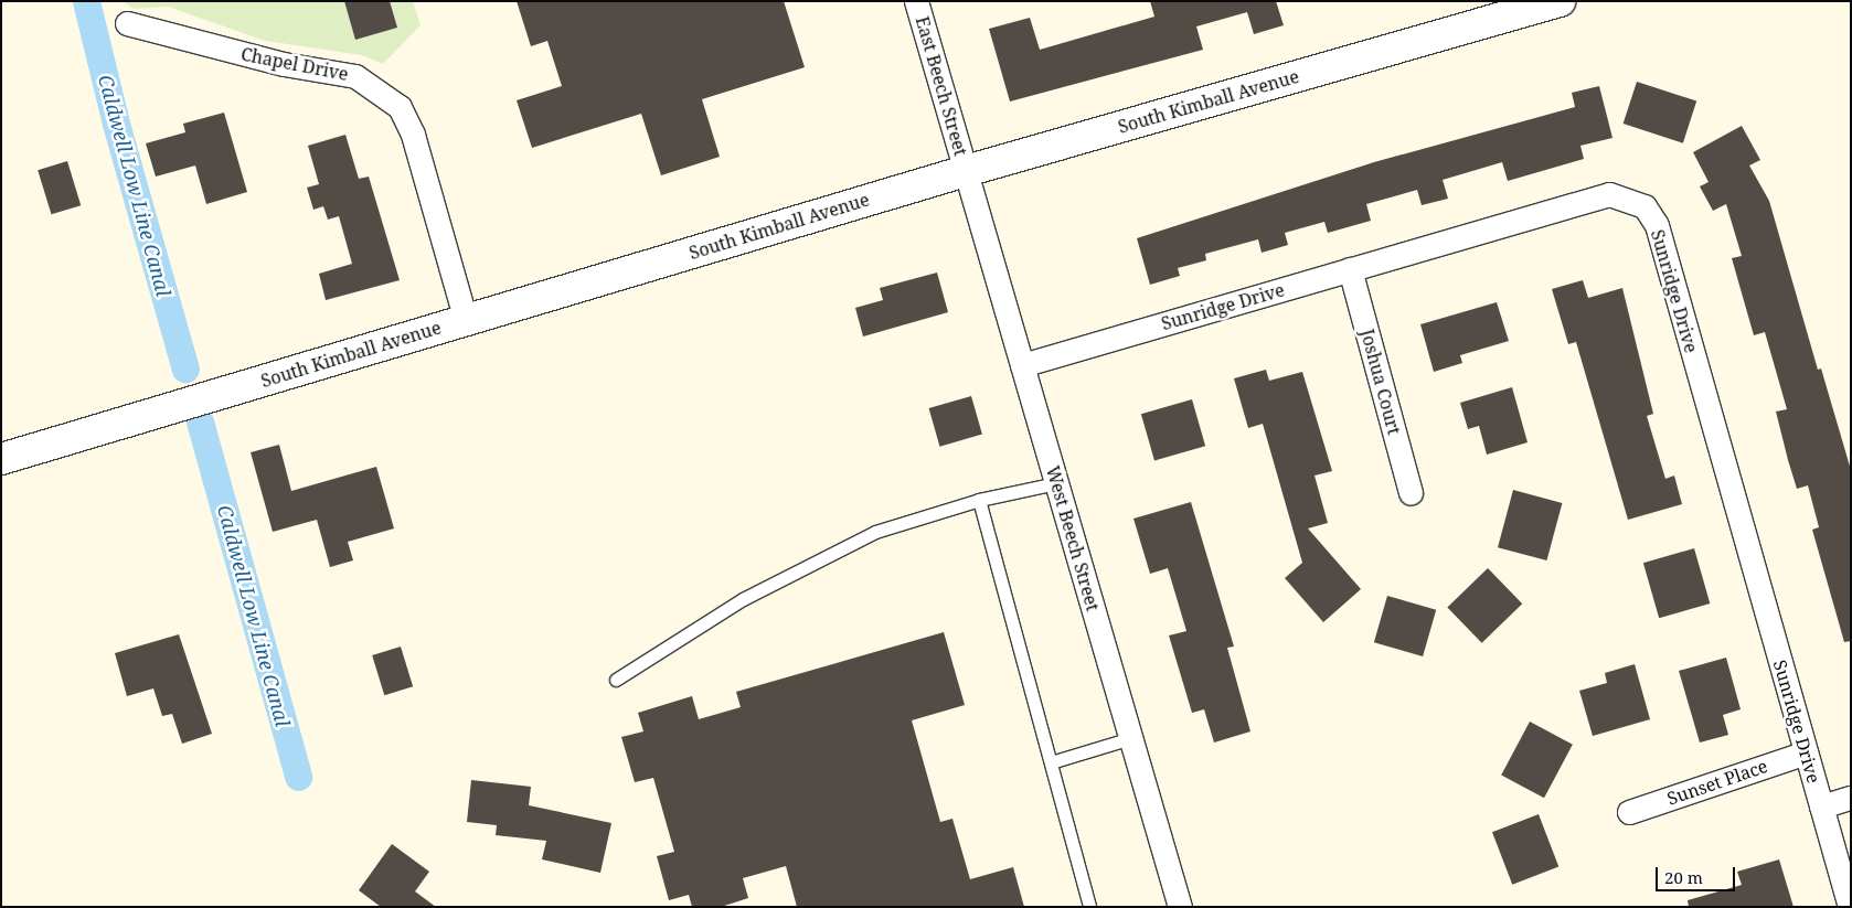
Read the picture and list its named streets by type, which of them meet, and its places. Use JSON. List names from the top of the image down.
{
  "streets": {
    "street": [
      "Chapel Drive",
      "East Beech Street",
      "South Kimball Avenue",
      "Sunridge Drive",
      "Joshua Court",
      "West Beech Street",
      "Sunset Place"
    ]
  },
  "crossings": [
    ["Chapel Drive", "South Kimball Avenue"],
    ["East Beech Street", "South Kimball Avenue"],
    ["East Beech Street", "West Beech Street"],
    ["South Kimball Avenue", "West Beech Street"],
    ["Sunridge Drive", "Joshua Court"],
    ["Sunridge Drive", "West Beech Street"],
    ["Sunridge Drive", "Sunset Place"]
  ],
  "water": ["Caldwell Low Line Canal"],
  "scale_bar": "20 m"
}
